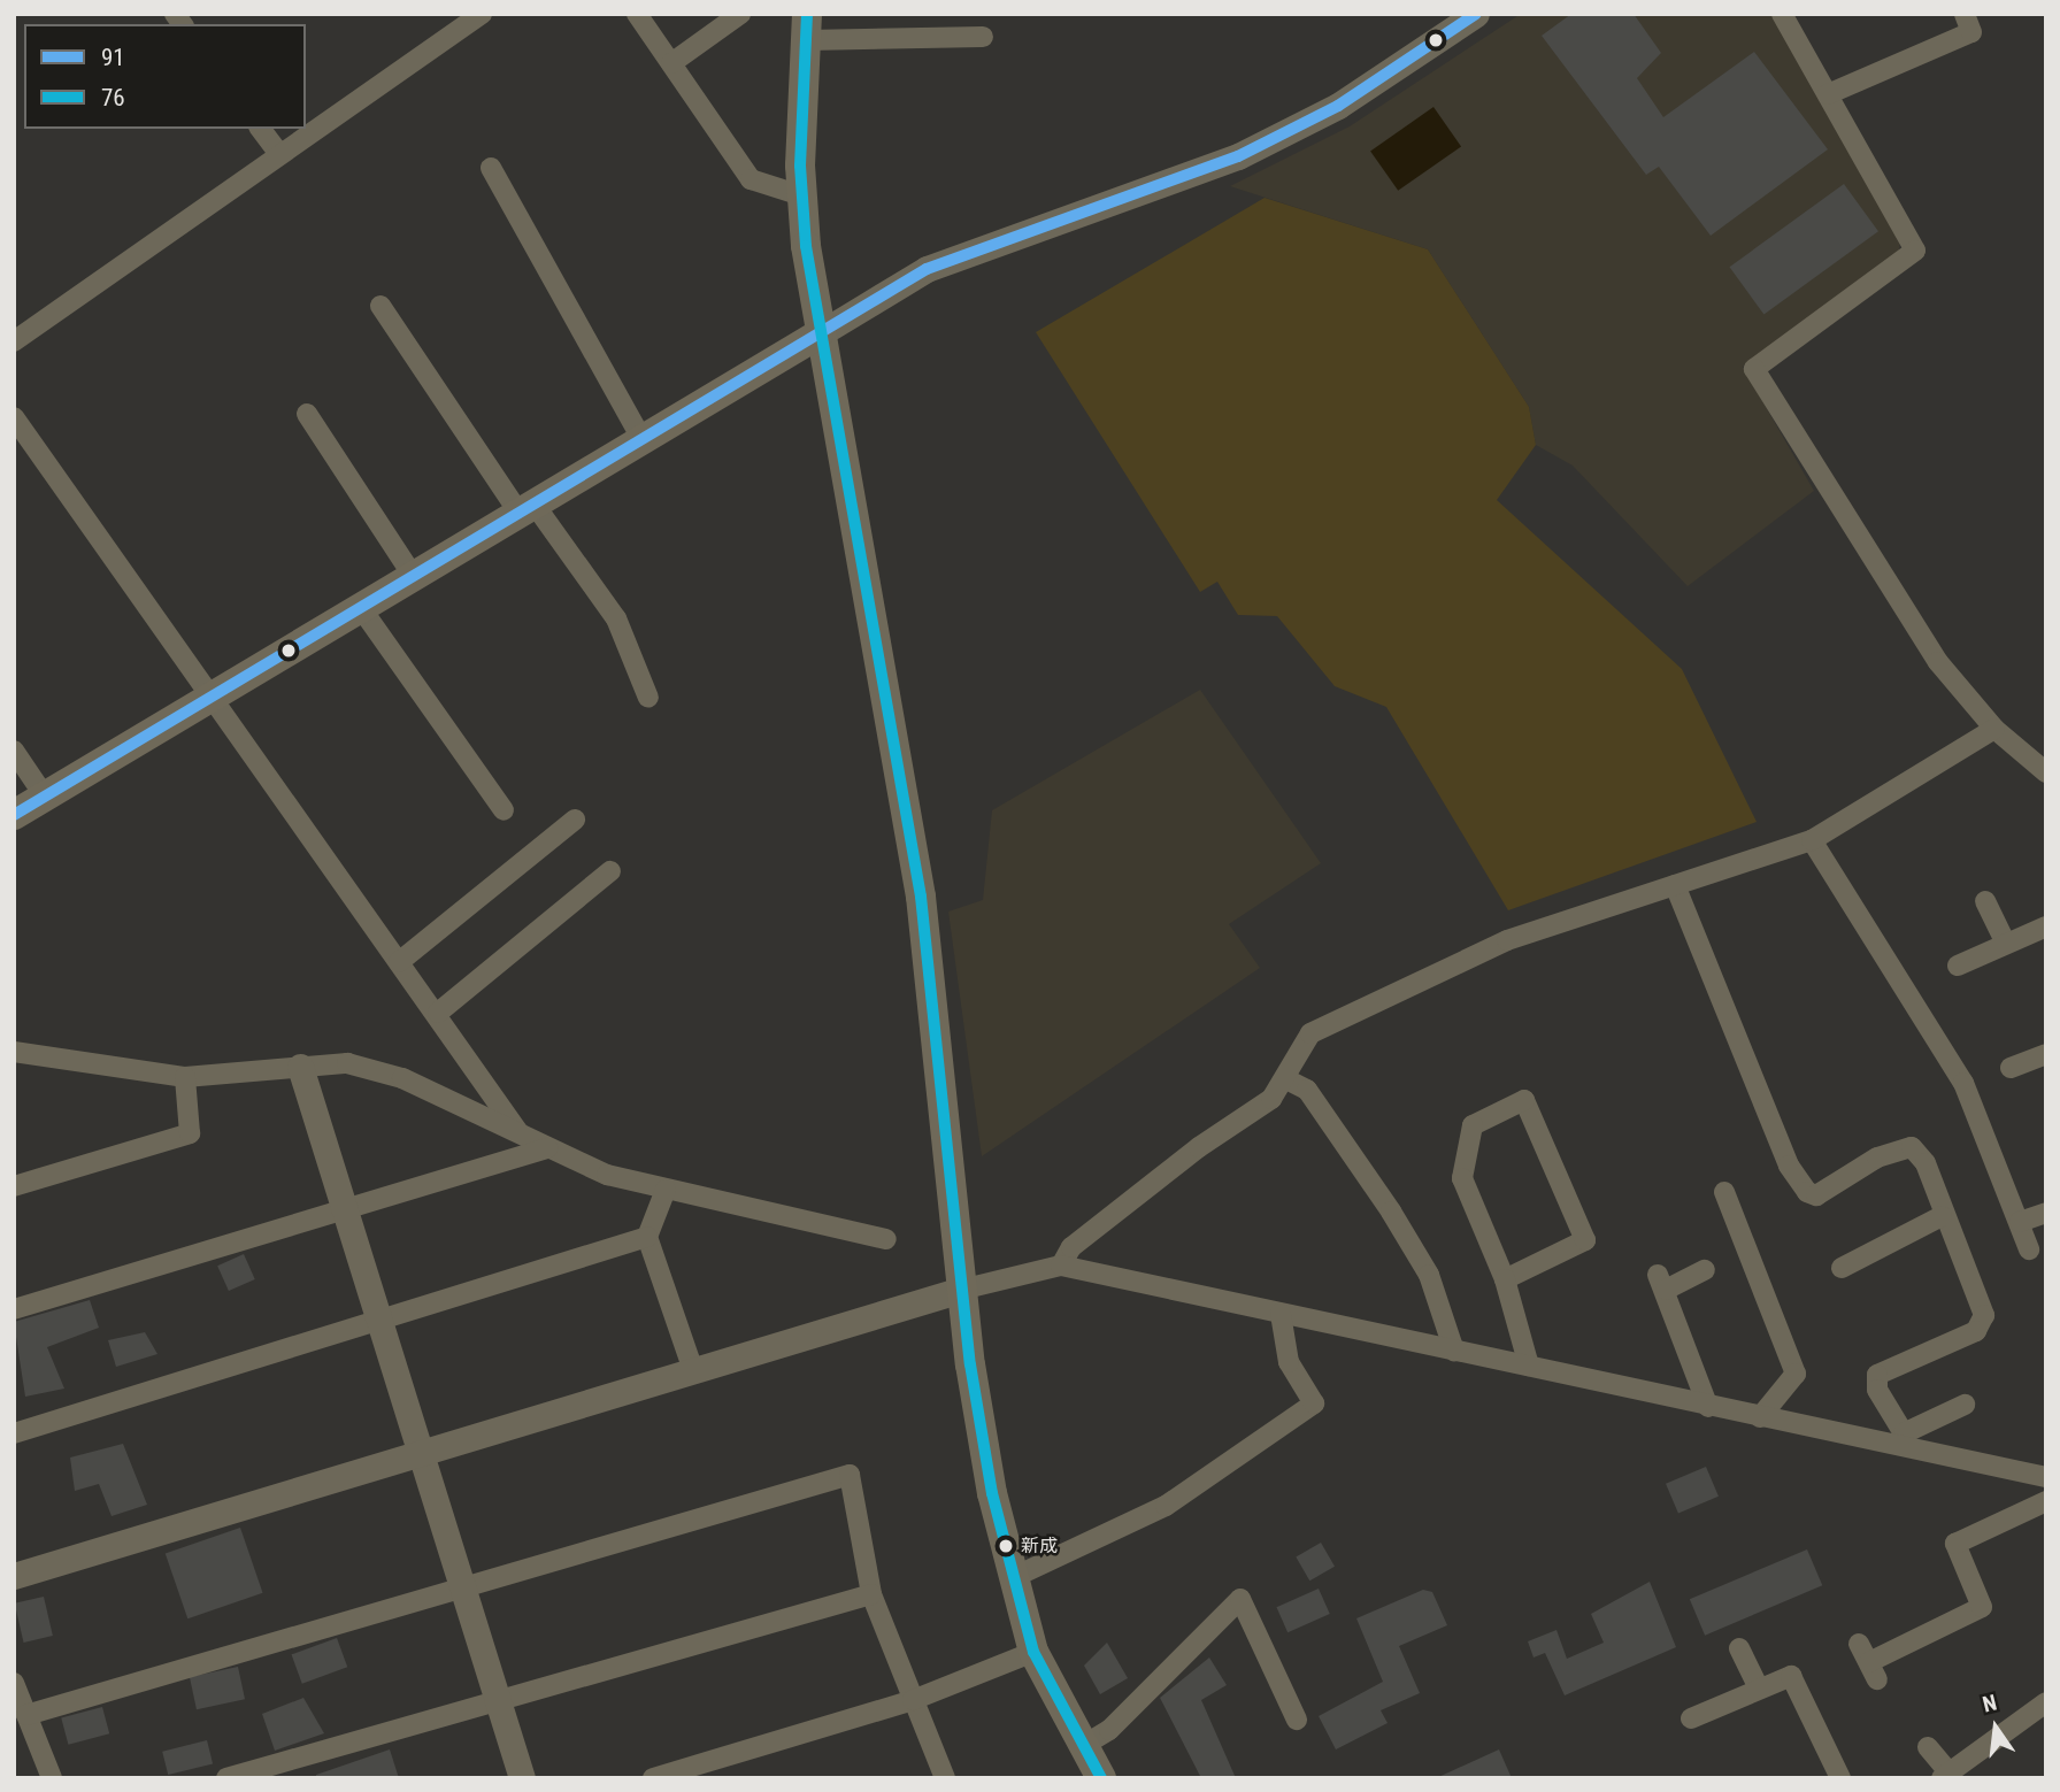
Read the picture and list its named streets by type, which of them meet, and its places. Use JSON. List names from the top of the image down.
{
  "places": ["新成"],
  "lines": ["transit line 91", "transit line 76"],
  "legend": ["91", "76"],
  "north": "top"
}
